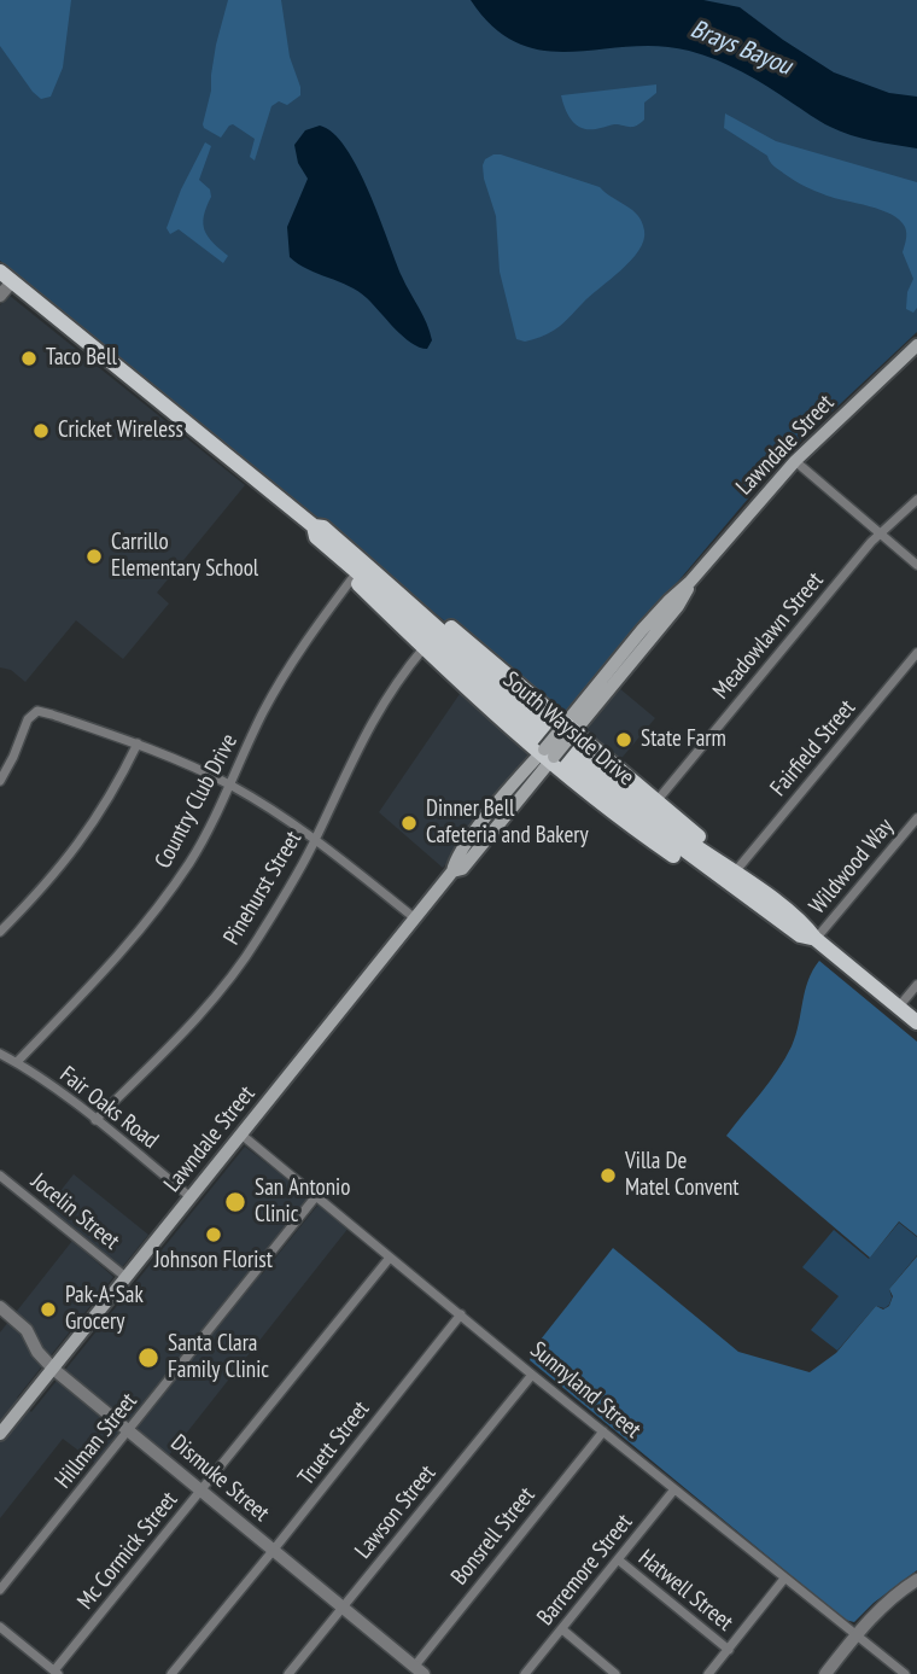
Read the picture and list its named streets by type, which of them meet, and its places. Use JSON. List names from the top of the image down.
{
  "streets": {
    "main road": ["Lawndale Street", "South Wayside Drive"],
    "street": [
      "Meadowlawn Street",
      "Fairfield Street",
      "Country Club Drive",
      "Wildwood Way",
      "Pinehurst Street",
      "Fair Oaks Road",
      "Jocelin Street",
      "Sunnyland Street",
      "Hillman Street",
      "Truett Street",
      "Dismuke Street",
      "Lawson Street",
      "Bonsrell Street",
      "Mc Cormick Street",
      "Barremore Street",
      "Hatwell Street"
    ]
  },
  "crossings": [
    ["Lawndale Street", "Fair Oaks Road"],
    ["Lawndale Street", "Jocelin Street"],
    ["Lawndale Street", "Sunnyland Street"],
    ["Lawndale Street", "Dismuke Street"],
    ["South Wayside Drive", "Wildwood Way"],
    ["Country Club Drive", "Fair Oaks Road"],
    ["Pinehurst Street", "Fair Oaks Road"],
    ["Sunnyland Street", "Hillman Street"],
    ["Sunnyland Street", "Truett Street"],
    ["Sunnyland Street", "Lawson Street"],
    ["Sunnyland Street", "Bonsrell Street"],
    ["Sunnyland Street", "Mc Cormick Street"],
    ["Sunnyland Street", "Barremore Street"],
    ["Hillman Street", "Dismuke Street"],
    ["Truett Street", "Dismuke Street"],
    ["Dismuke Street", "Lawson Street"],
    ["Dismuke Street", "Bonsrell Street"],
    ["Dismuke Street", "Mc Cormick Street"],
    ["Barremore Street", "Hatwell Street"]
  ],
  "water": ["Brays Bayou"],
  "places": [
    "Taco Bell",
    "Cricket Wireless",
    "Carrillo Elementary School",
    "State Farm",
    "Dinner Bell Cafeteria and Bakery",
    "Villa De Matel Convent",
    "San Antonio Clinic",
    "Johnson Florist",
    "Pak-A-Sak Grocery",
    "Santa Clara Family Clinic"
  ]
}
